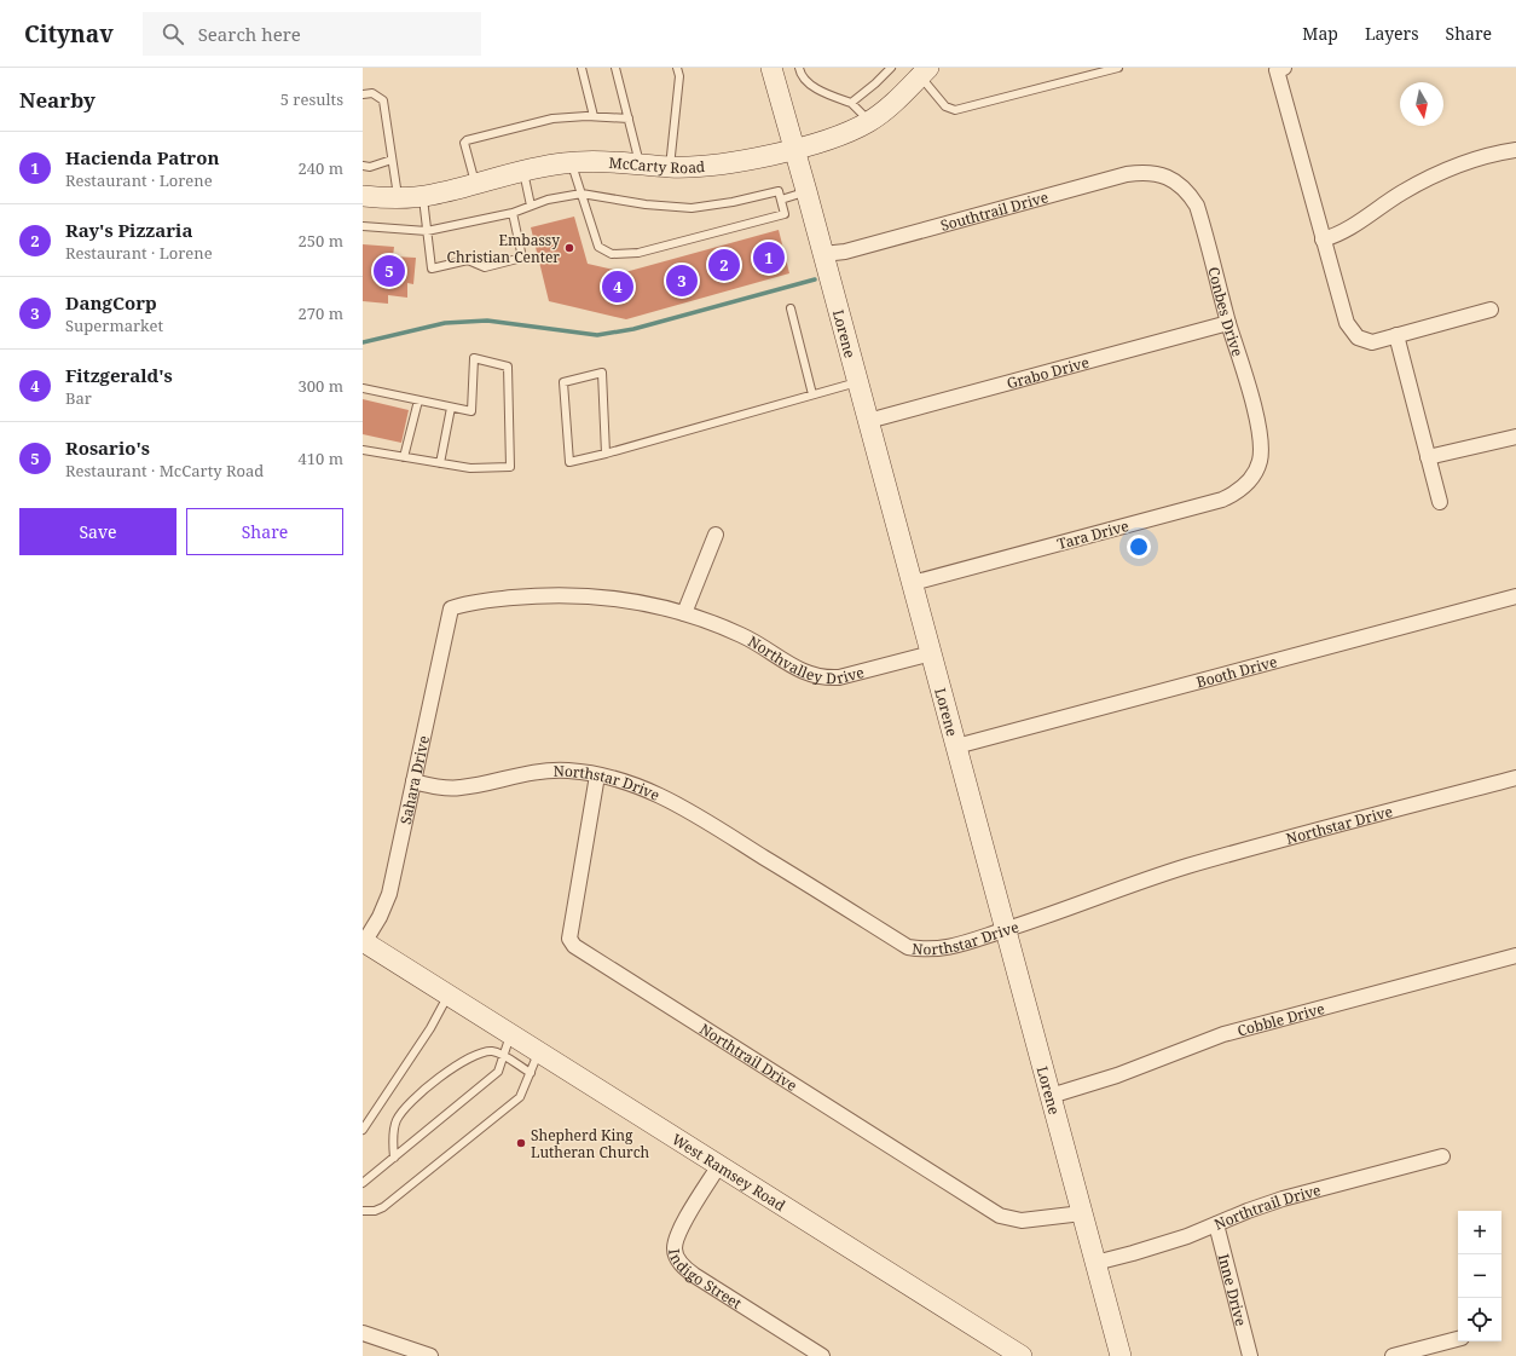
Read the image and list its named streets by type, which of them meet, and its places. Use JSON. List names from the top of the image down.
{
  "streets": {
    "street": [
      "McCarty Road",
      "Southtrail Drive",
      "Conbes Drive",
      "Lorene",
      "Grabo Drive",
      "Tara Drive",
      "Northvalley Drive",
      "Booth Drive",
      "Sahara Drive",
      "Northstar Drive",
      "Cobble Drive",
      "Northtrail Drive",
      "West Ramsey Road",
      "Indigo Street",
      "Inne Drive"
    ]
  },
  "crossings": [
    ["McCarty Road", "Lorene"],
    ["Southtrail Drive", "Conbes Drive"],
    ["Southtrail Drive", "Lorene"],
    ["Conbes Drive", "Grabo Drive"],
    ["Conbes Drive", "Tara Drive"],
    ["Lorene", "Grabo Drive"],
    ["Lorene", "Tara Drive"],
    ["Lorene", "Northvalley Drive"],
    ["Lorene", "Booth Drive"],
    ["Lorene", "Northstar Drive"],
    ["Lorene", "Cobble Drive"],
    ["Lorene", "Northtrail Drive"],
    ["Northvalley Drive", "Sahara Drive"],
    ["Sahara Drive", "Northstar Drive"],
    ["Sahara Drive", "West Ramsey Road"],
    ["Northstar Drive", "Northtrail Drive"],
    ["Northtrail Drive", "Inne Drive"],
    ["West Ramsey Road", "Indigo Street"]
  ],
  "places": ["Embassy Christian Center", "Shepherd King Lutheran Church"],
  "north": "bottom",
  "page": {
    "header": "Citynav",
    "search": "Search here",
    "nav": ["Map", "Layers", "Share"],
    "heading": ["Nearby", "5 results"],
    "list": [
      {
        "mark": "1",
        "name": "Hacienda Patron",
        "note": "Restaurant · Lorene",
        "value": "240 m"
      },
      {
        "mark": "2",
        "name": "Ray's Pizzaria",
        "note": "Restaurant · Lorene",
        "value": "250 m"
      },
      {
        "mark": "3",
        "name": "DangCorp",
        "note": "Supermarket",
        "value": "270 m"
      },
      {
        "mark": "4",
        "name": "Fitzgerald's",
        "note": "Bar",
        "value": "300 m"
      },
      {
        "mark": "5",
        "name": "Rosario's",
        "note": "Restaurant · McCarty Road",
        "value": "410 m"
      }
    ],
    "pins": [
      "1",
      "2",
      "5",
      "3",
      "4"
    ],
    "buttons": ["Save", "Share"],
    "map_buttons": ["+", "−"]
  }
}
